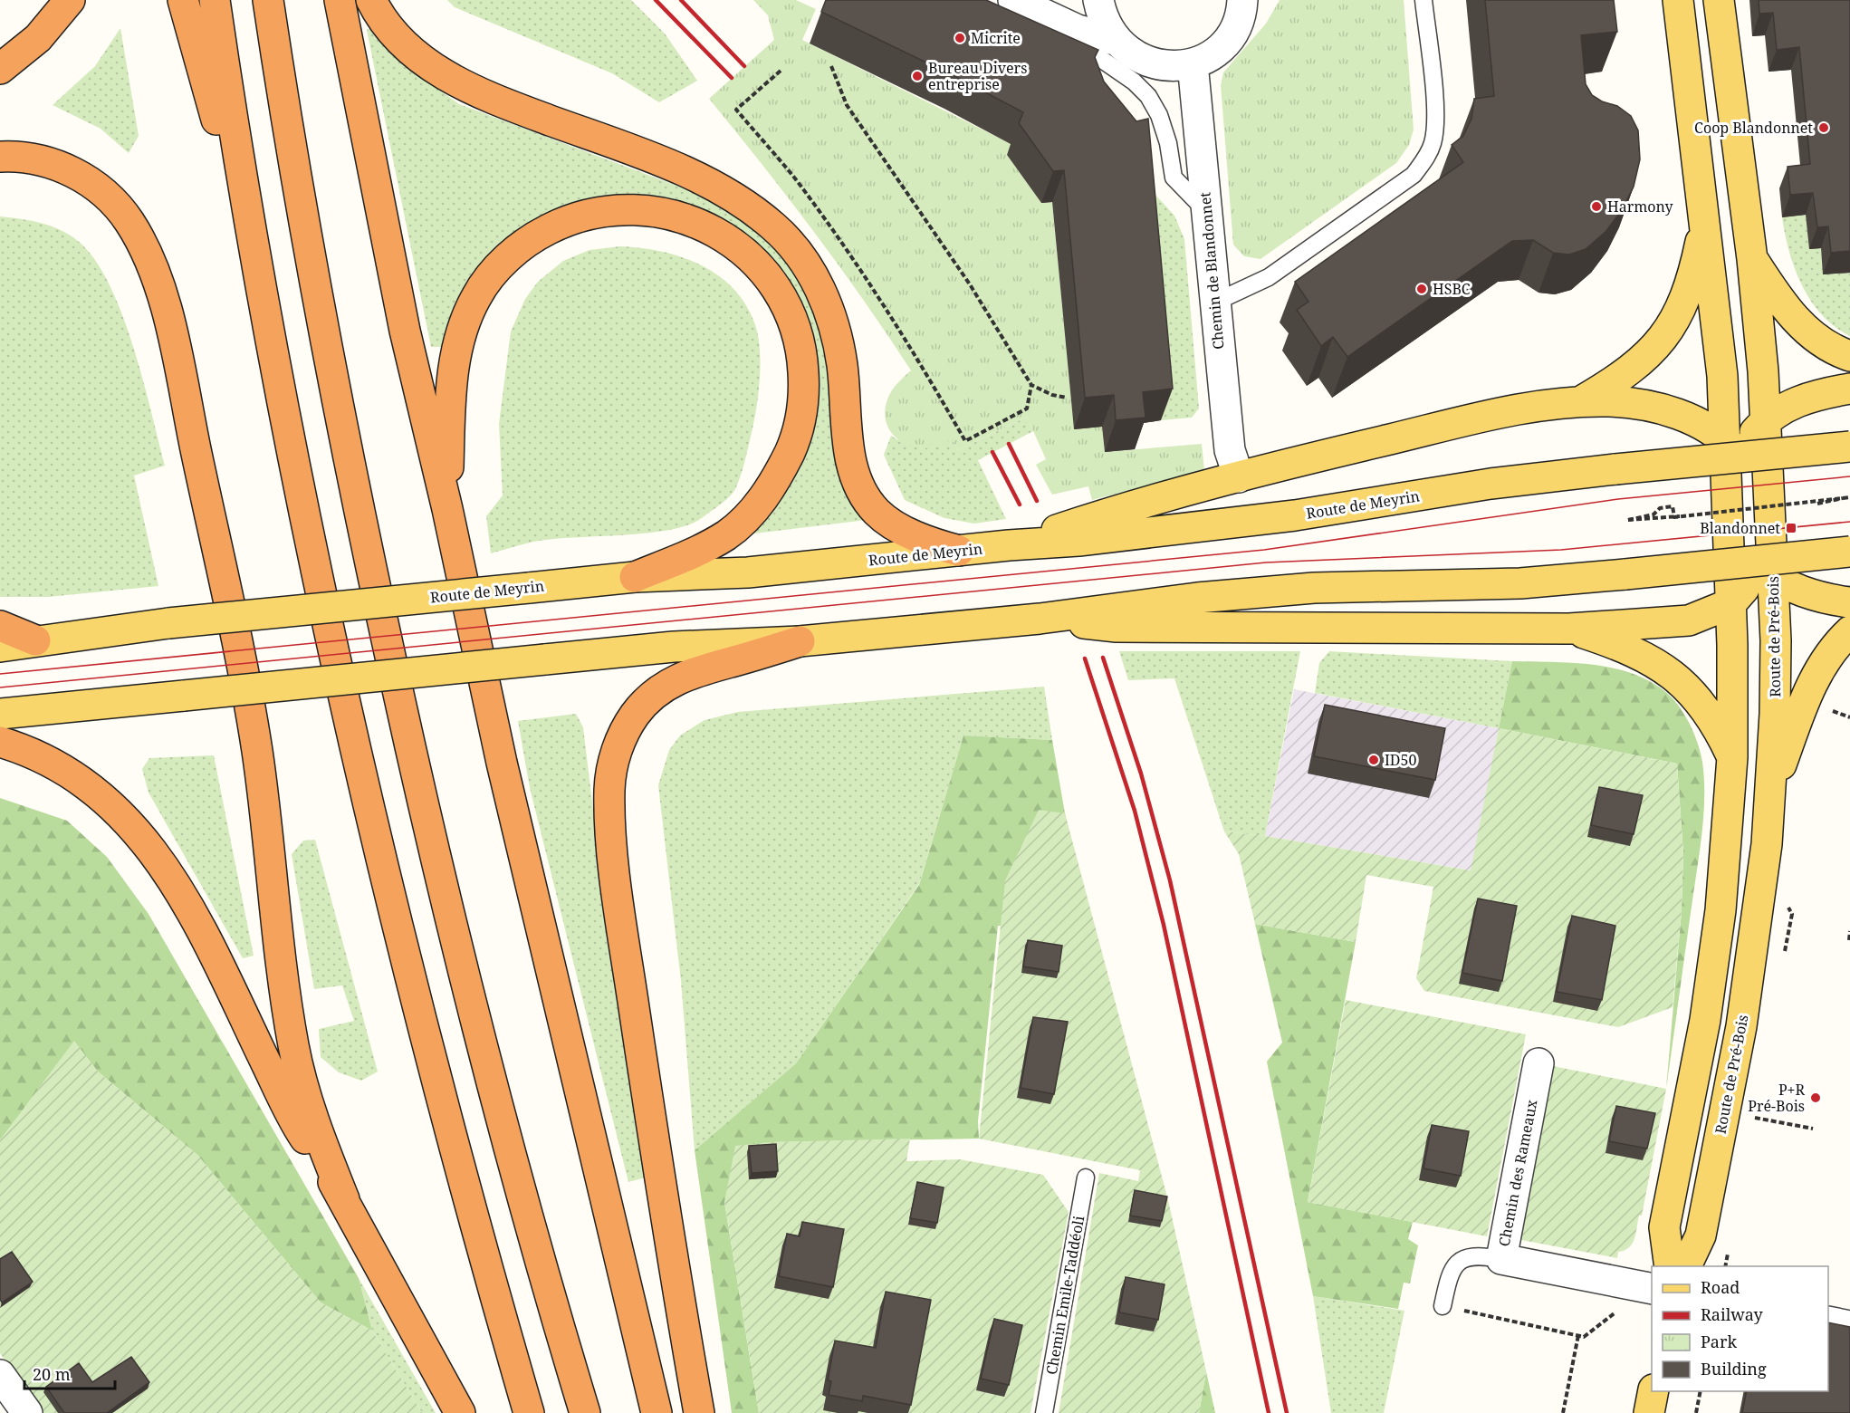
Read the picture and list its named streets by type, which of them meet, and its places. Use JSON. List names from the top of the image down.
{
  "streets": {
    "main road": ["Route de Meyrin", "Route de Pré-Bois"],
    "street": ["Chemin de Blandonnet", "Chemin des Rameaux"],
    "lane": ["Chemin Emile-Taddéoli"]
  },
  "places": {
    "other": [
      "Micrite",
      "Bureau Divers entreprise",
      "Coop Blandonnet",
      "Harmony",
      "HSBC",
      "ID50",
      "P+R Pré-Bois"
    ],
    "transit": ["Blandonnet"]
  },
  "legend": [
    "Road",
    "Railway",
    "Park",
    "Building"
  ],
  "scale_bar": "20 m"
}
